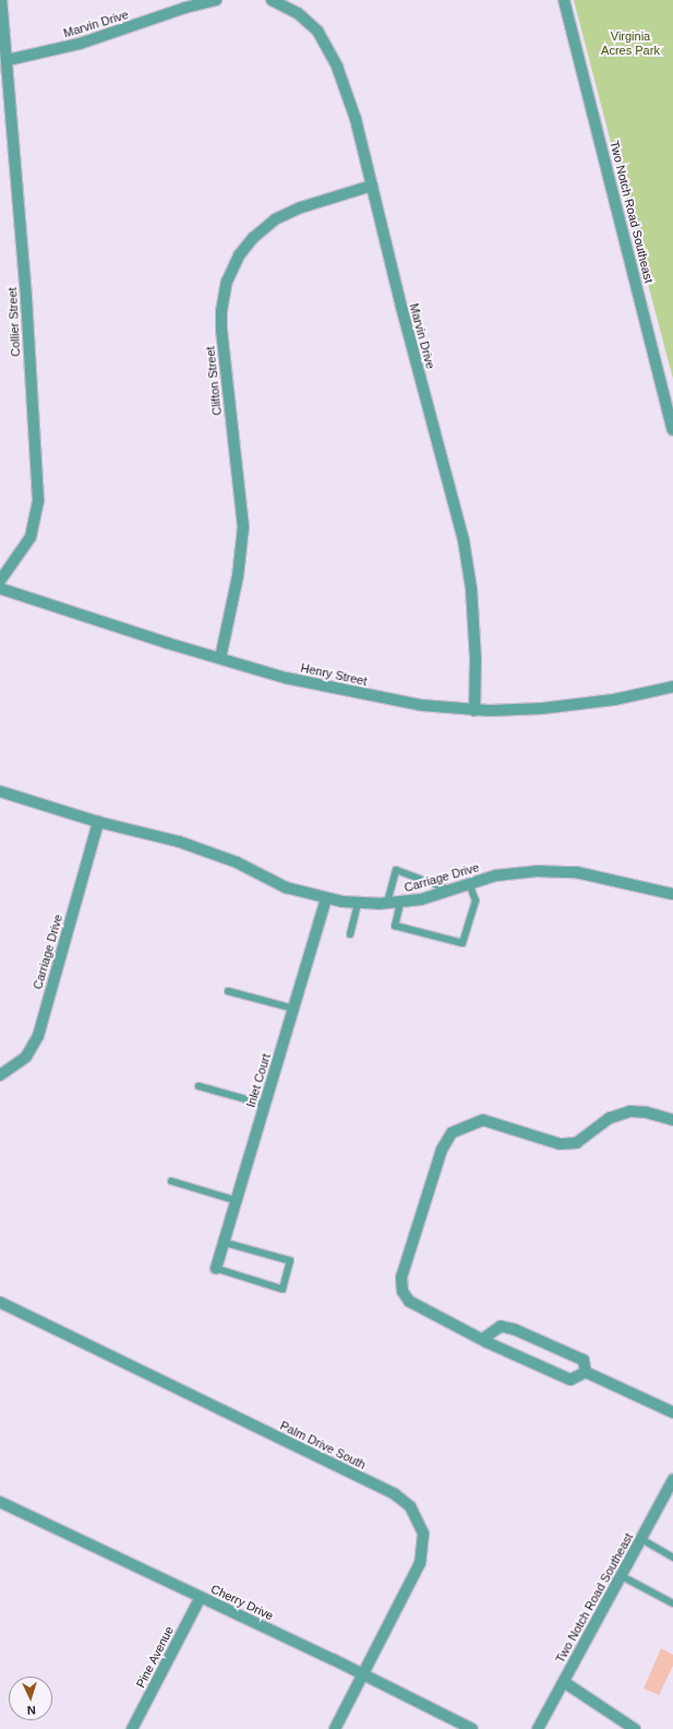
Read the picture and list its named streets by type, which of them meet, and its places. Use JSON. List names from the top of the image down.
{
  "streets": {
    "street": [
      "Marvin Drive",
      "Two Notch Road Southeast",
      "Collier Street",
      "Clifton Street",
      "Henry Street",
      "Carriage Drive",
      "Inlet Court",
      "Palm Drive South",
      "Cherry Drive",
      "Pine Avenue"
    ]
  },
  "crossings": [
    ["Marvin Drive", "Collier Street"],
    ["Marvin Drive", "Clifton Street"],
    ["Marvin Drive", "Henry Street"],
    ["Clifton Street", "Henry Street"],
    ["Carriage Drive", "Inlet Court"],
    ["Palm Drive South", "Cherry Drive"],
    ["Cherry Drive", "Pine Avenue"]
  ],
  "parks": ["Virginia Acres Park"],
  "north": "bottom"
}
